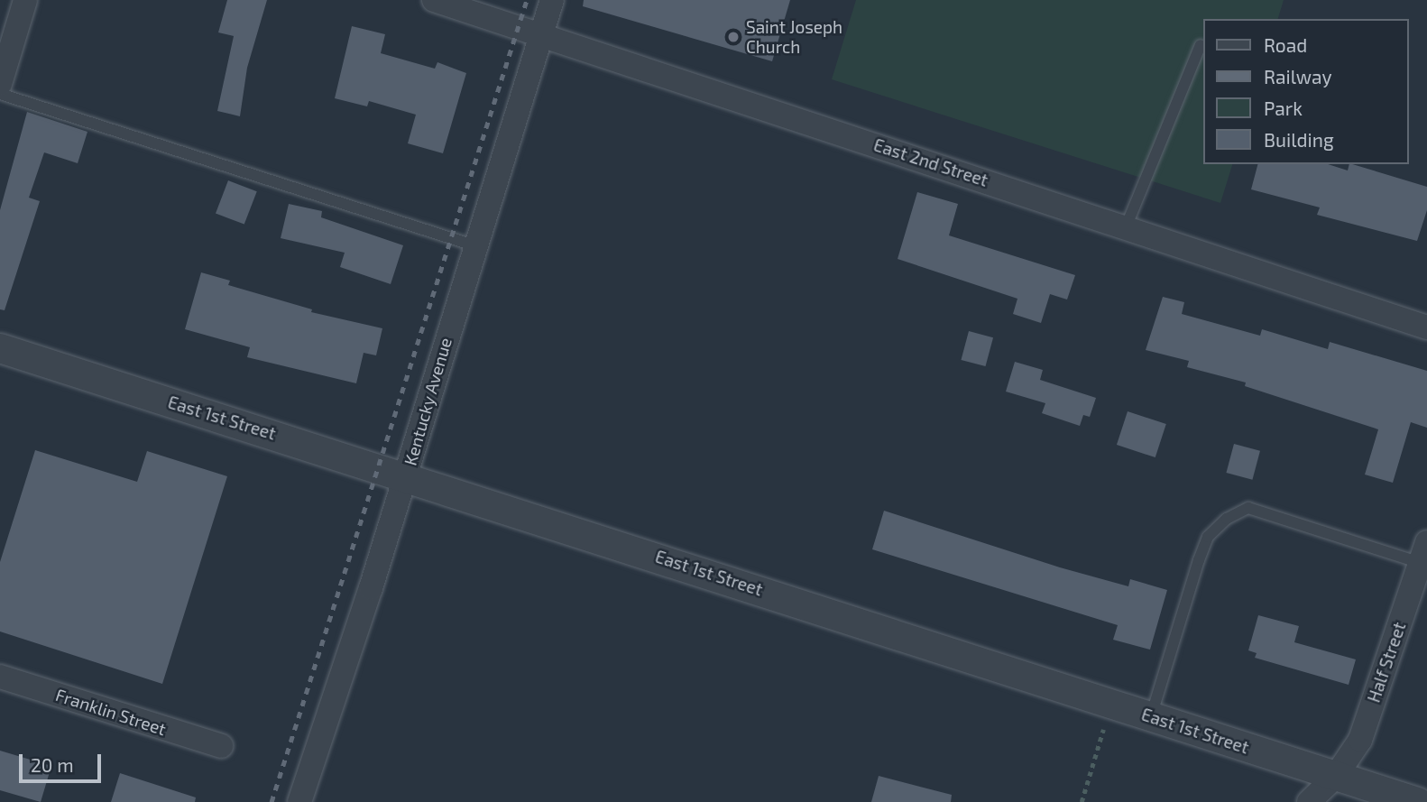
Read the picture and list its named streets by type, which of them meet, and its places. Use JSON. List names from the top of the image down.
{
  "streets": {
    "street": [
      "East 2nd Street",
      "Kentucky Avenue",
      "East 1st Street",
      "Half Street",
      "Franklin Street"
    ]
  },
  "crossings": [
    ["East 2nd Street", "Kentucky Avenue"],
    ["Kentucky Avenue", "East 1st Street"],
    ["East 1st Street", "Half Street"]
  ],
  "places": ["Saint Joseph Church"],
  "legend": [
    "Road",
    "Railway",
    "Park",
    "Building"
  ],
  "scale_bar": "20 m"
}
